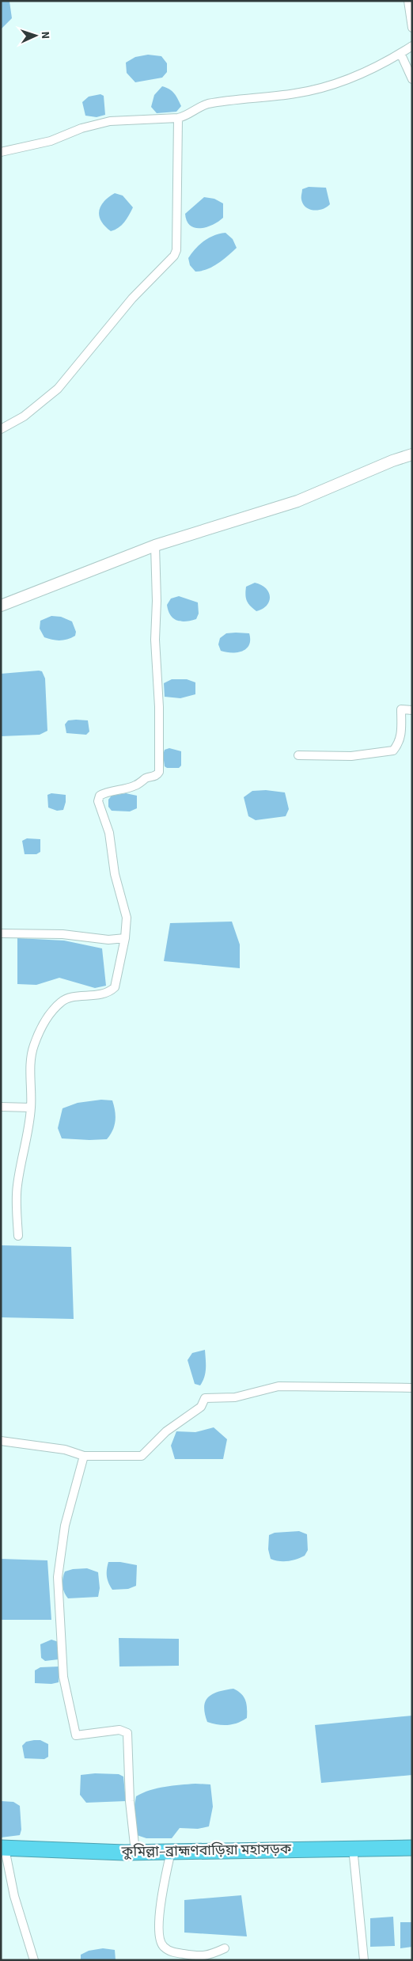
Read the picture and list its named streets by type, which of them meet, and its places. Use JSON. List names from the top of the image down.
{
  "streets": {
    "highway": ["কুমিল্লা–ব্রাহ্মণবাড়িয়া মহাসড়ক"]
  },
  "north": "right"
}
